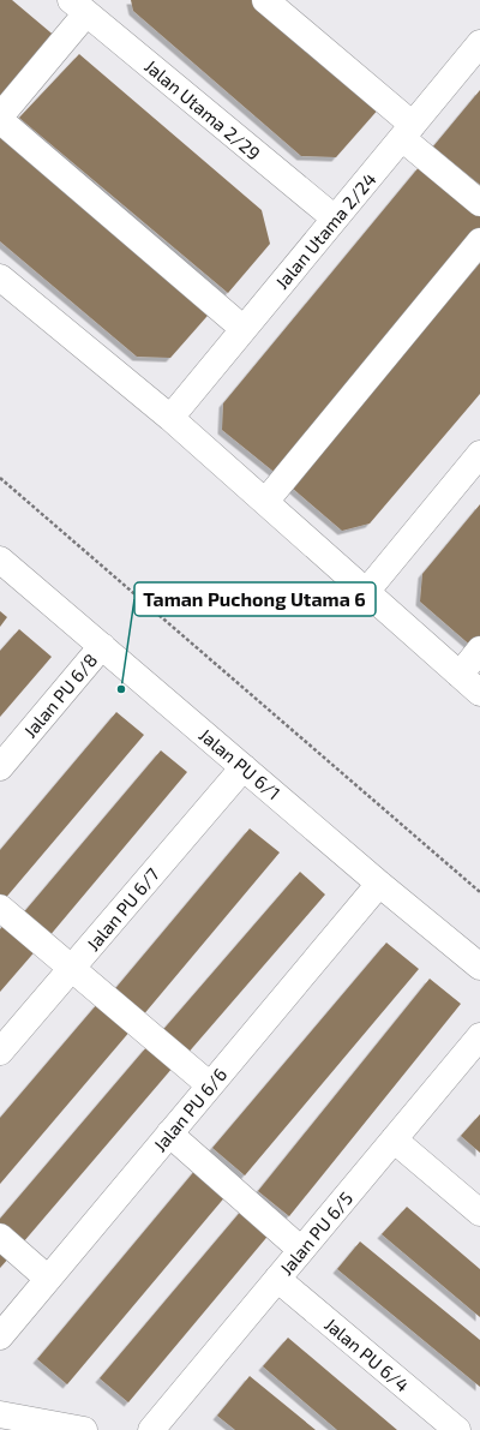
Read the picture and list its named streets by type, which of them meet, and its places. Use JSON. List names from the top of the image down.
{
  "streets": {
    "street": [
      "Jalan Utama 2/29",
      "Jalan Utama 2/24",
      "Jalan PU 6/8",
      "Jalan PU 6/1",
      "Jalan PU 6/7",
      "Jalan PU 6/6",
      "Jalan PU 6/5",
      "Jalan PU 6/4"
    ]
  },
  "crossings": [
    ["Jalan Utama 2/29", "Jalan Utama 2/24"],
    ["Jalan PU 6/8", "Jalan PU 6/1"],
    ["Jalan PU 6/1", "Jalan PU 6/7"],
    ["Jalan PU 6/1", "Jalan PU 6/6"],
    ["Jalan PU 6/5", "Jalan PU 6/4"]
  ],
  "places": ["Taman Puchong Utama 6"]
}
